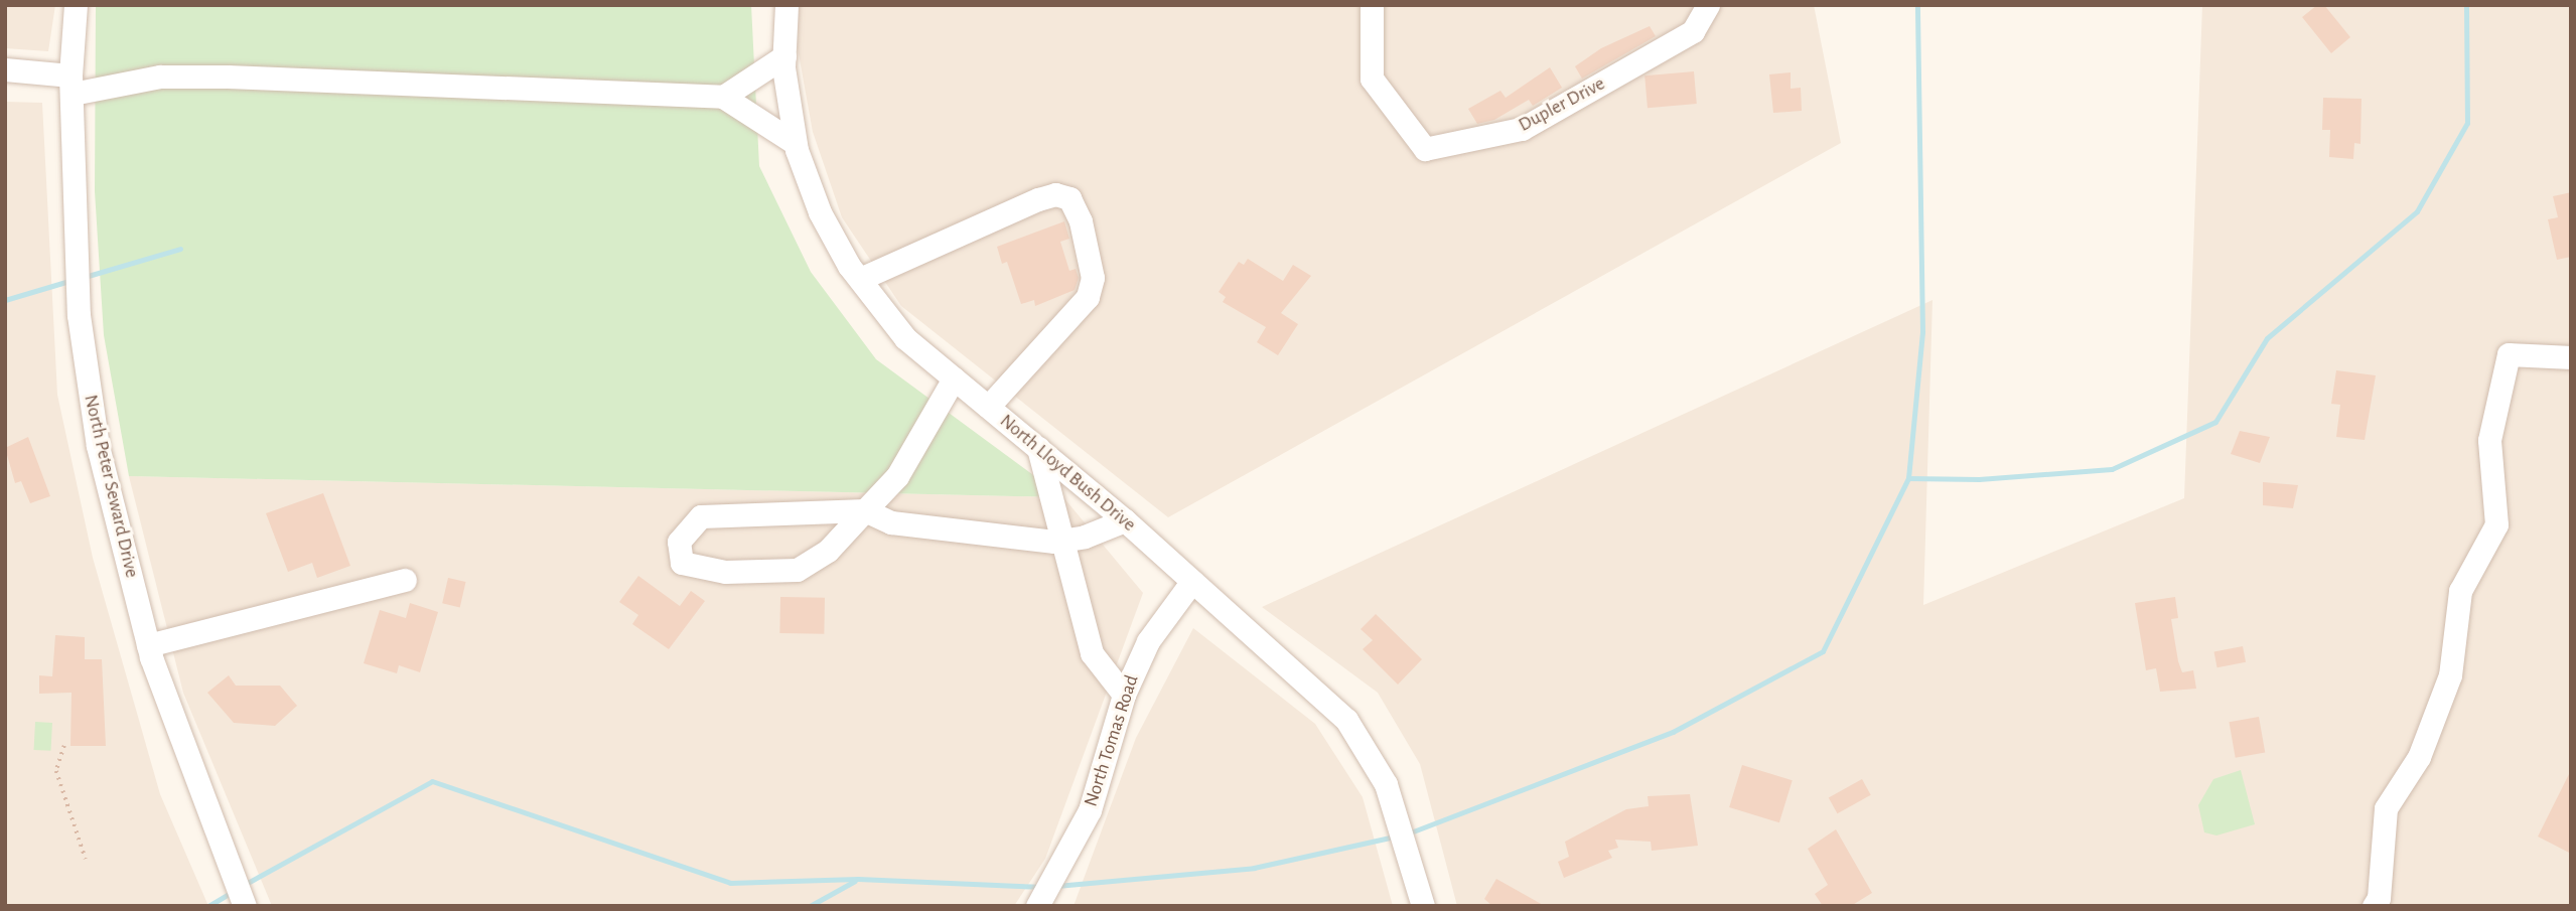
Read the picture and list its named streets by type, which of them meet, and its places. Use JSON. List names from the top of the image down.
{
  "streets": {
    "street": [
      "Dupler Drive",
      "North Lloyd Bush Drive",
      "North Peter Seward Drive",
      "North Tomas Road"
    ]
  },
  "crossings": [
    ["North Lloyd Bush Drive", "North Tomas Road"]
  ]
}
